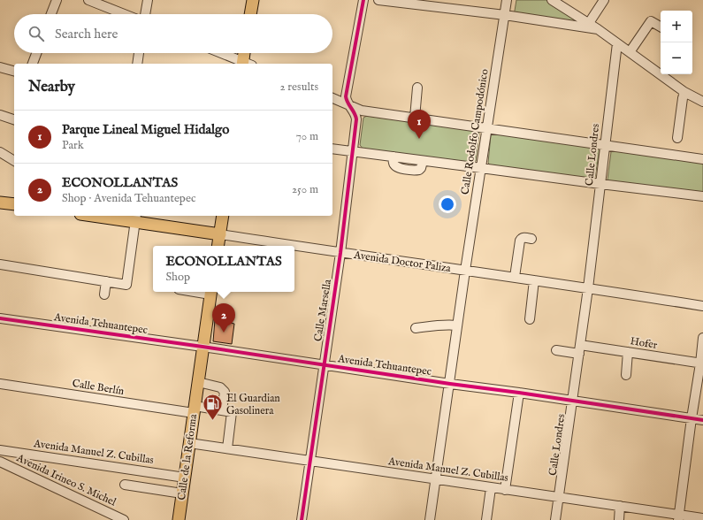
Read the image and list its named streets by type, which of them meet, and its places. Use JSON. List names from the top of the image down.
{
  "streets": {
    "main road": ["Avenida Doctor Paliza", "Calle de la Reforma"],
    "street": [
      "Calle Rodolfo Campodónico",
      "Calle Londres",
      "Calle Marsella",
      "Avenida Tehuantepec",
      "Hofer",
      "Calle Berlín",
      "Avenida Manuel Z. Cubillas",
      "Avenida Irineo S. Michel"
    ]
  },
  "crossings": [
    ["Calle Rodolfo Campodónico", "Avenida Doctor Paliza"],
    ["Calle Rodolfo Campodónico", "Avenida Tehuantepec"],
    ["Calle Rodolfo Campodónico", "Avenida Manuel Z. Cubillas"],
    ["Calle Londres", "Avenida Doctor Paliza"],
    ["Calle Londres", "Avenida Tehuantepec"],
    ["Calle Londres", "Hofer"],
    ["Calle Londres", "Avenida Manuel Z. Cubillas"],
    ["Avenida Doctor Paliza", "Calle Marsella"],
    ["Calle Marsella", "Avenida Tehuantepec"],
    ["Calle Marsella", "Avenida Manuel Z. Cubillas"],
    ["Avenida Tehuantepec", "Calle de la Reforma"],
    ["Calle Berlín", "Calle de la Reforma"],
    ["Avenida Manuel Z. Cubillas", "Calle de la Reforma"]
  ],
  "places": {
    "fuel station": ["El Guardian Gasolinera"]
  },
  "page": {
    "map_buttons": ["+", "−"],
    "search": "Search here",
    "heading": ["Nearby", "2 results"],
    "pins": ["1", "2"],
    "list": [
      {
        "mark": "1",
        "name": "Parque Lineal Miguel Hidalgo",
        "note": "Park",
        "value": "70 m"
      },
      {
        "mark": "2",
        "name": "ECONOLLANTAS",
        "note": "Shop · Avenida Tehuantepec",
        "value": "250 m"
      }
    ],
    "popup": ["ECONOLLANTAS", "Shop"]
  }
}
